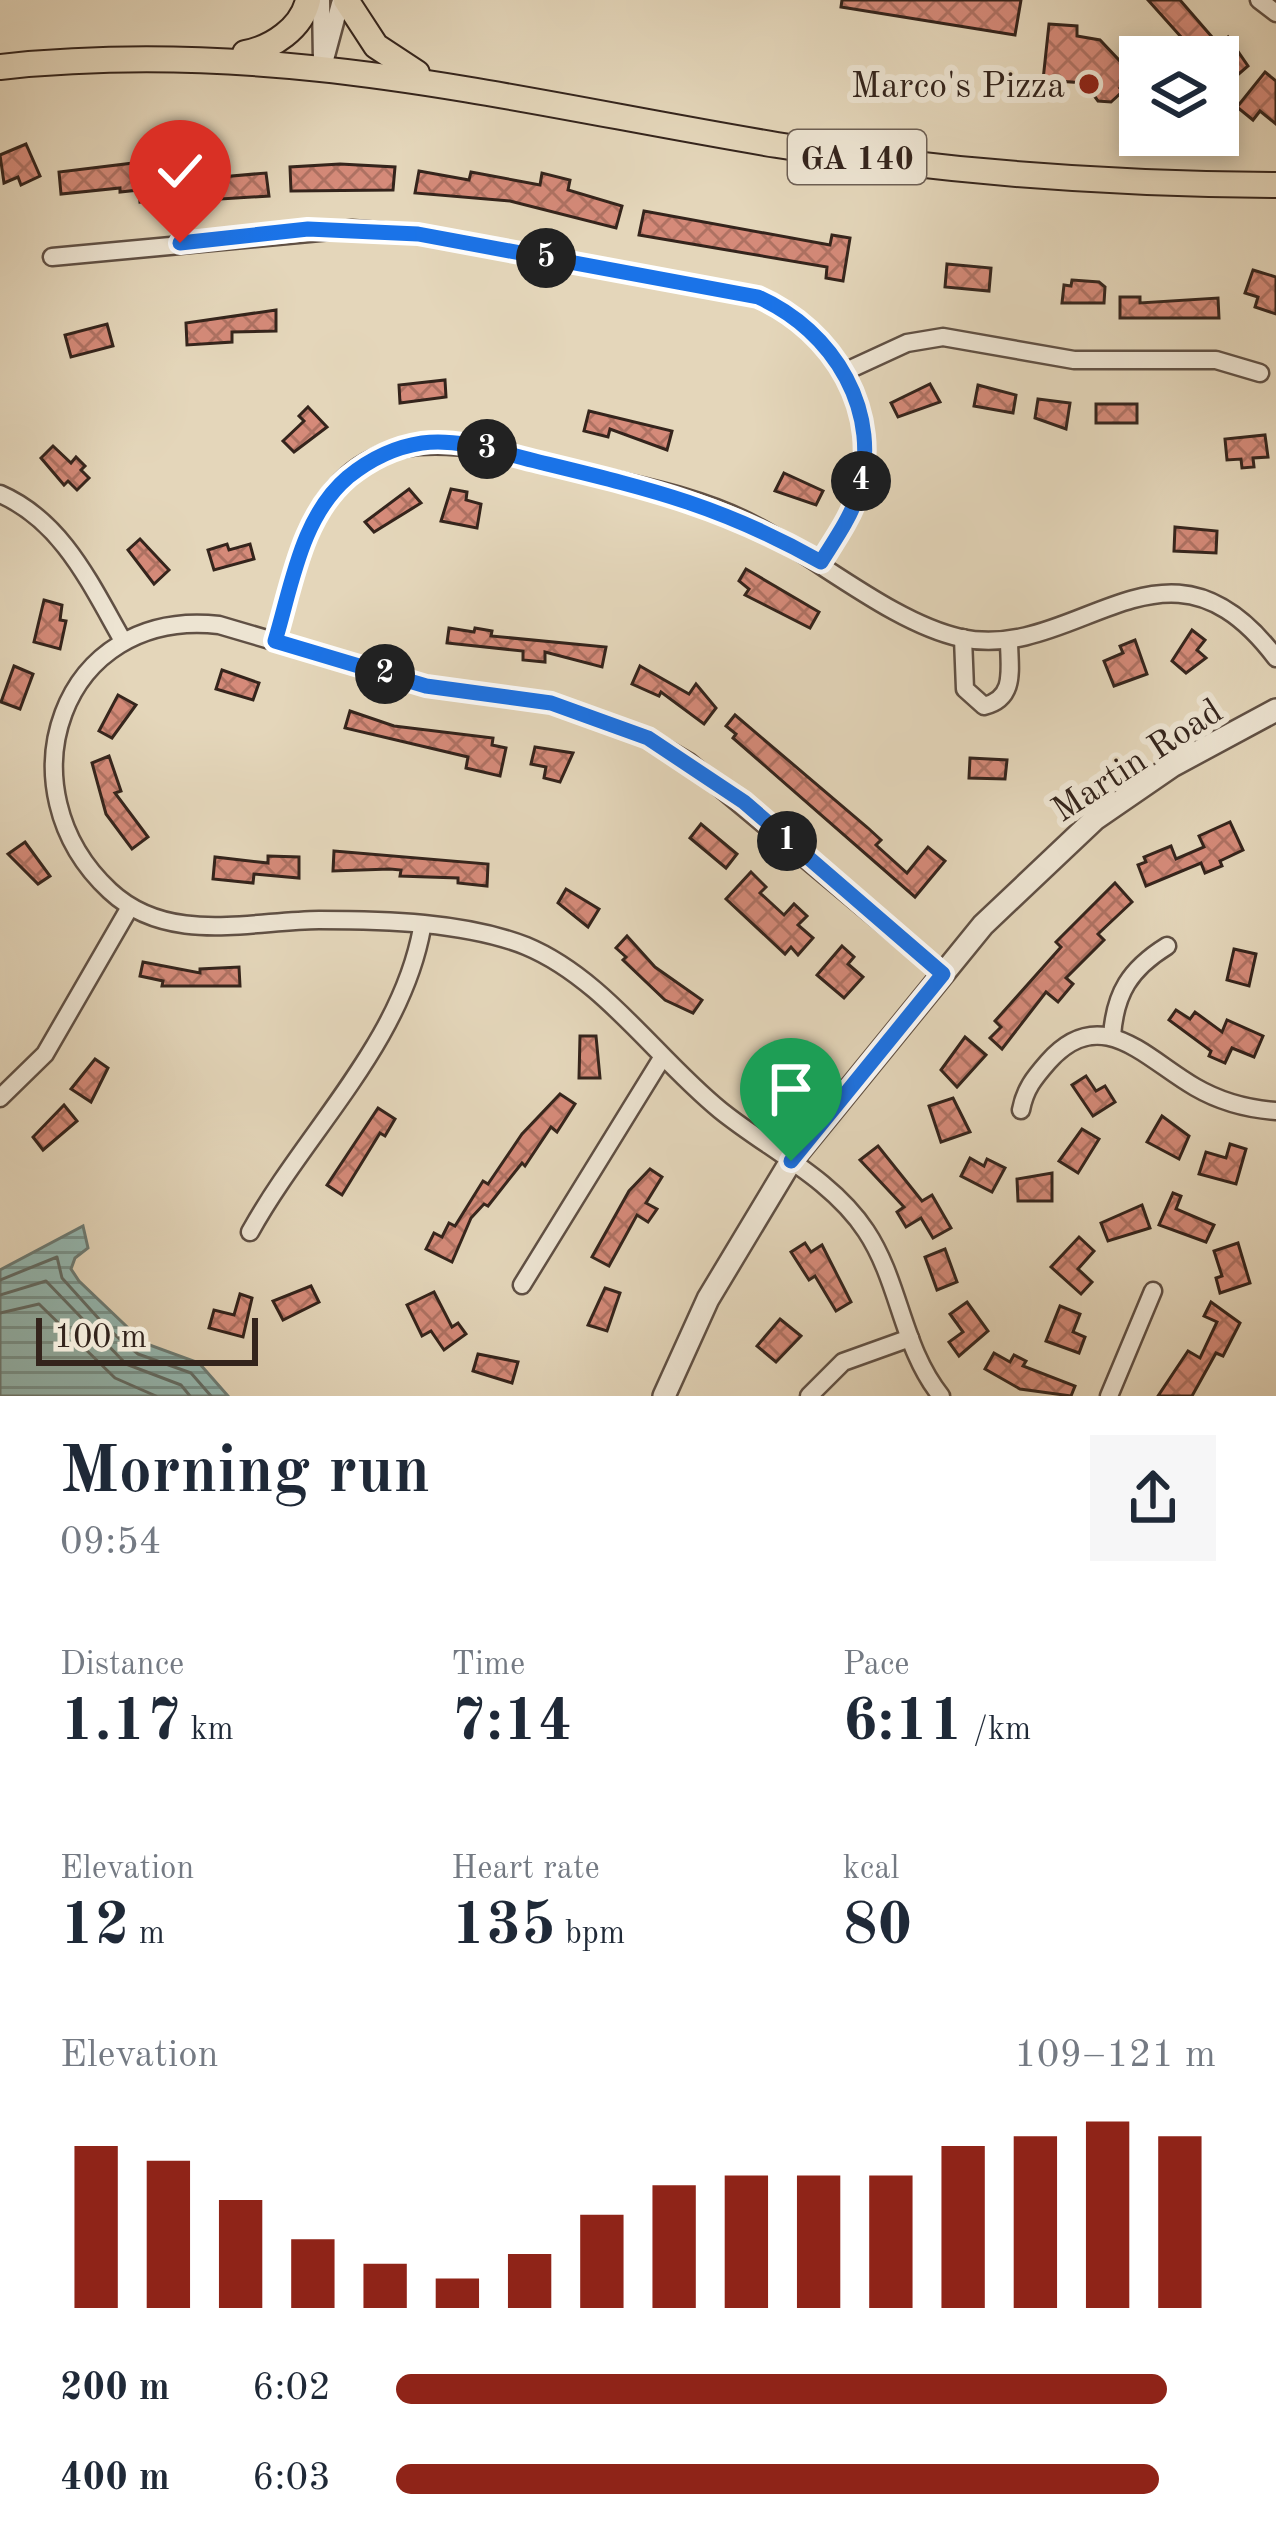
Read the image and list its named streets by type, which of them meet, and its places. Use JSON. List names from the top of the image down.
{
  "streets": {
    "main road": ["GA 140"],
    "street": ["Martin Road"]
  },
  "places": ["Marco's Pizza"],
  "scale_bar": "100 m",
  "page": {
    "pins": [
      "5",
      "3",
      "4",
      "2",
      "1"
    ],
    "scale": "100 m",
    "heading": ["Morning run", "09:54"],
    "stats": [
      ["Distance", "1.17 km"],
      ["Time", "7:14"],
      ["Pace", "6:11 /km"],
      ["Elevation", "12 m"],
      ["Heart rate", "135 bpm"],
      ["kcal", "80"]
    ],
    "chart": ["Elevation", "109–121 m"],
    "list": [
      {
        "name": "200 m",
        "note": "6:02"
      },
      {
        "name": "400 m",
        "note": "6:03"
      }
    ]
  }
}
